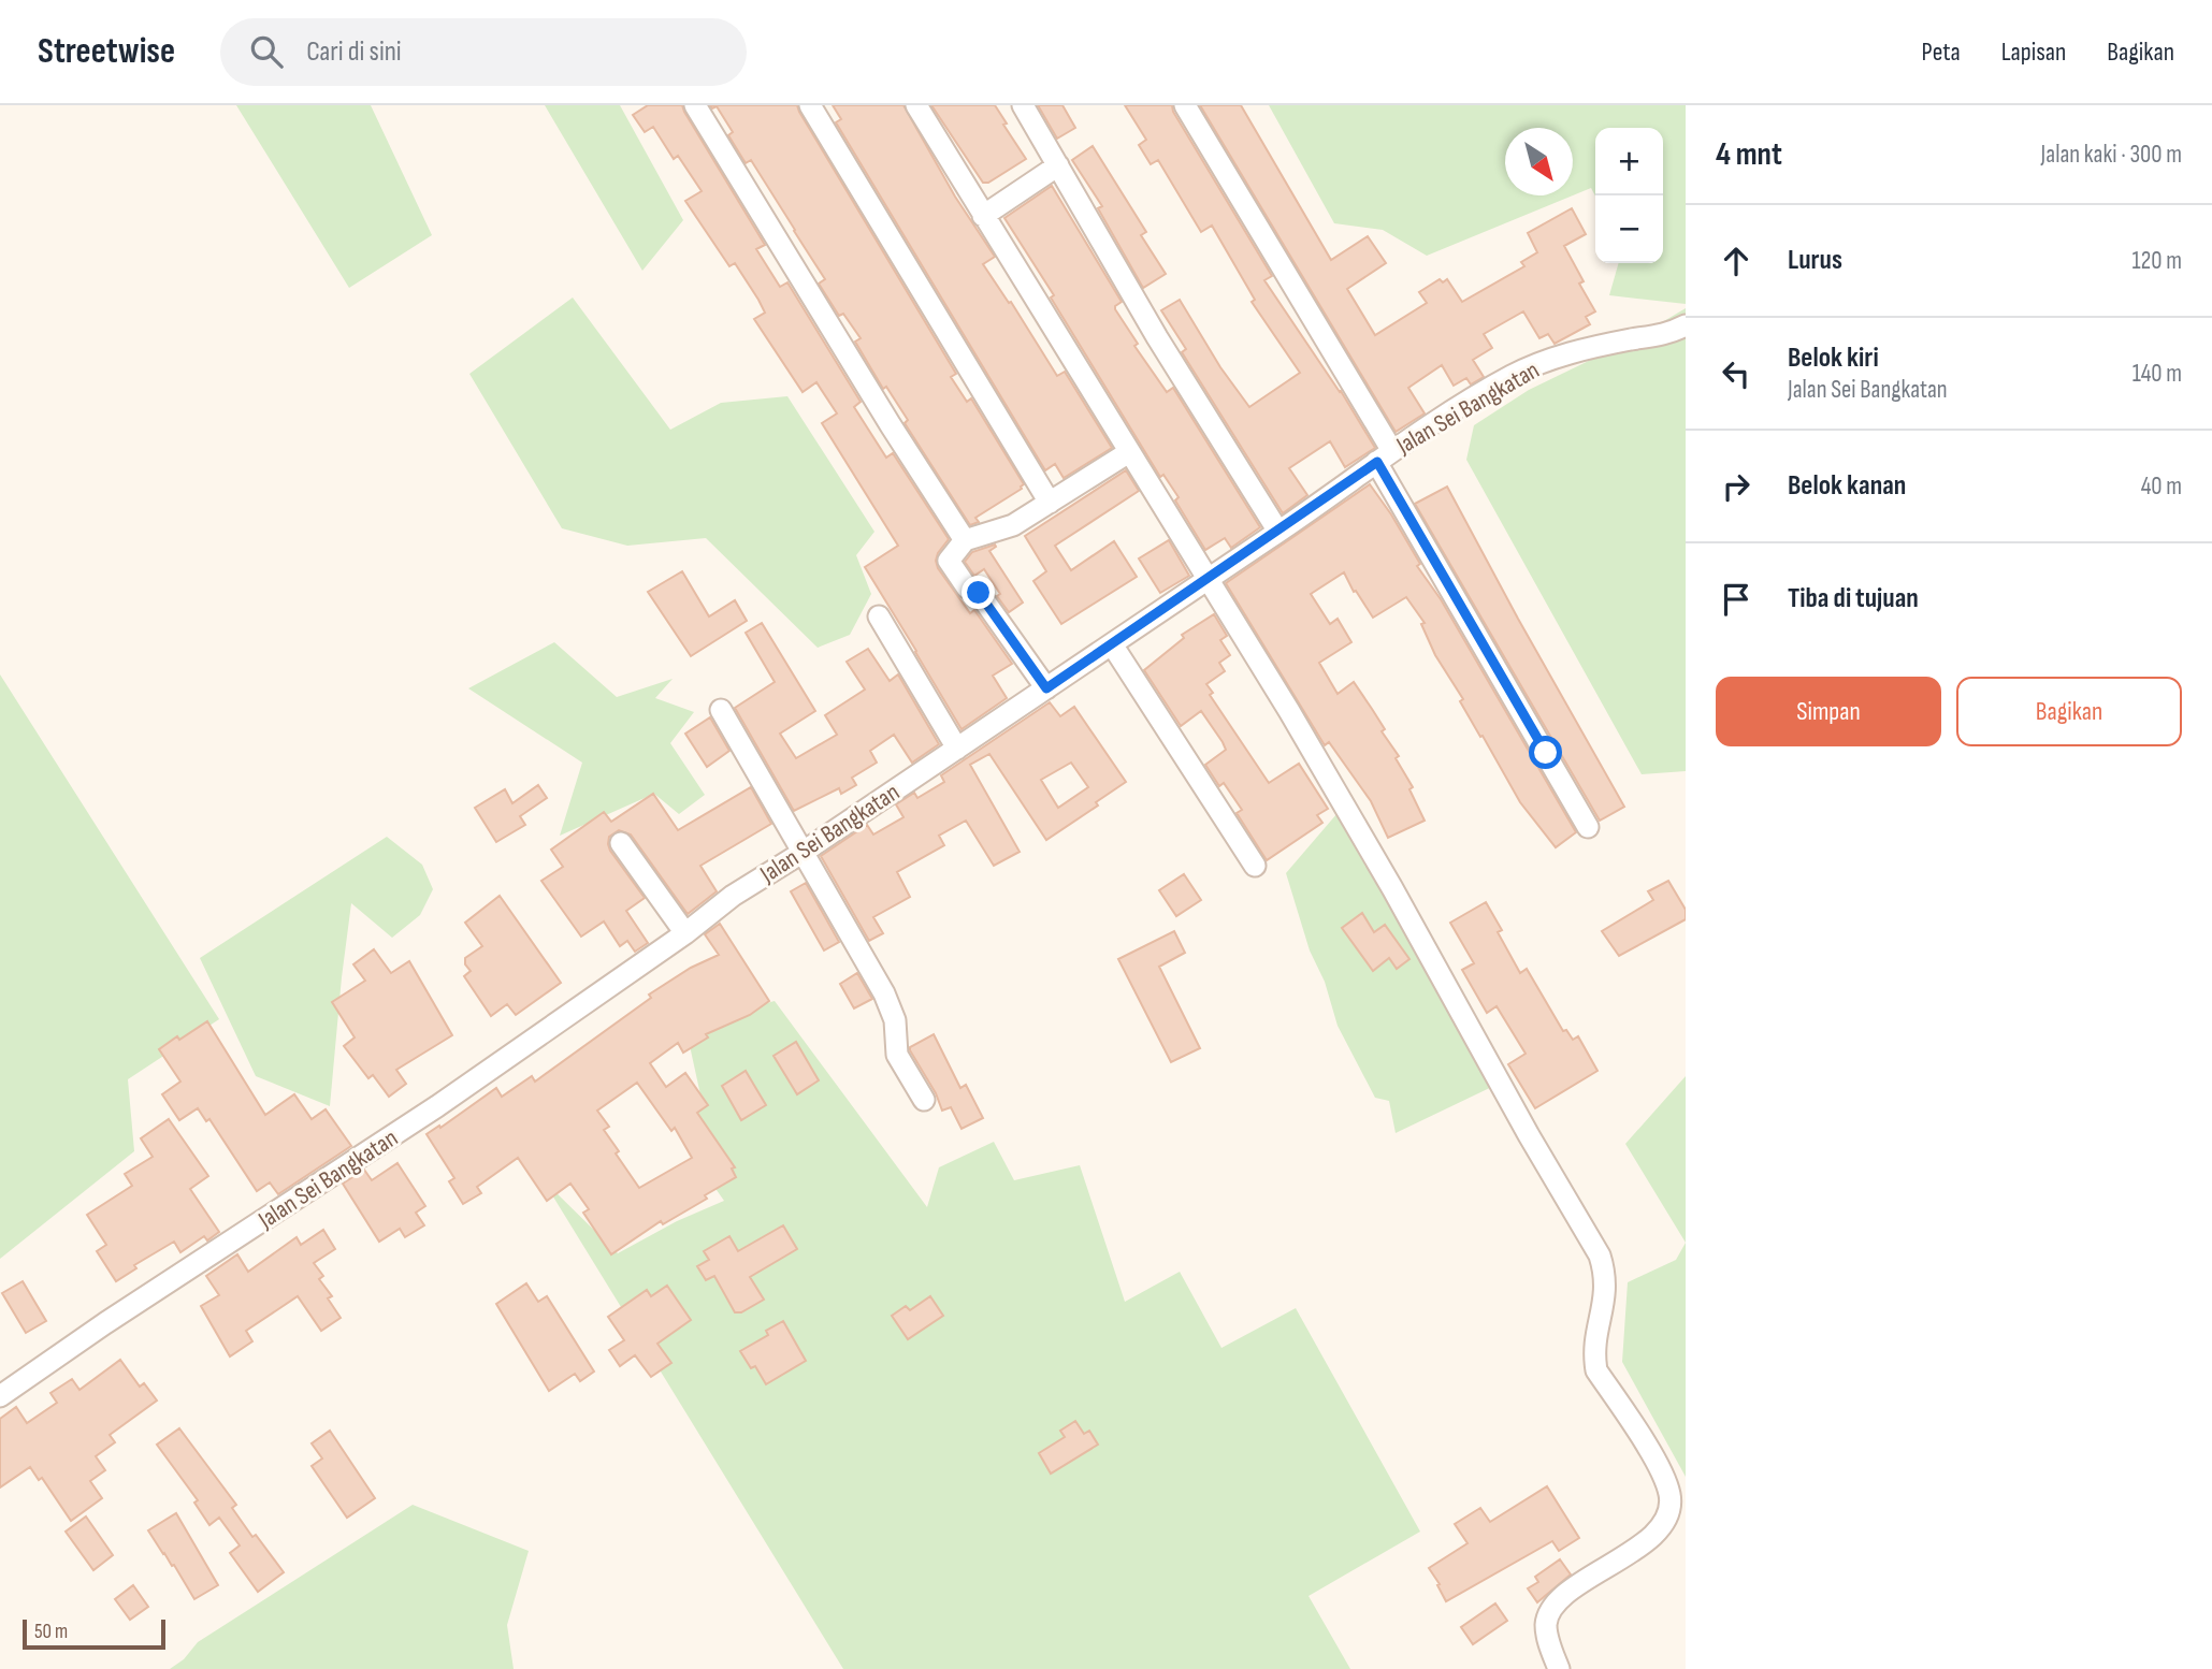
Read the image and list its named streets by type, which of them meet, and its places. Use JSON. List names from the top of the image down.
{
  "streets": {
    "street": ["Jalan Sei Bangkatan"]
  },
  "scale_bar": "50 m",
  "north": "bottom right",
  "page": {
    "header": "Streetwise",
    "search": "Cari di sini",
    "nav": ["Peta", "Lapisan", "Bagikan"],
    "heading": ["4 mnt", "Jalan kaki · 300 m"],
    "map_buttons": ["+", "−"],
    "list": [
      ["Lurus", "120 m"],
      ["Belok kiri", "Jalan Sei Bangkatan", "140 m"],
      ["Belok kanan", "40 m"],
      "Tiba di tujuan"
    ],
    "buttons": ["Simpan", "Bagikan"],
    "scale": "50 m"
  }
}
